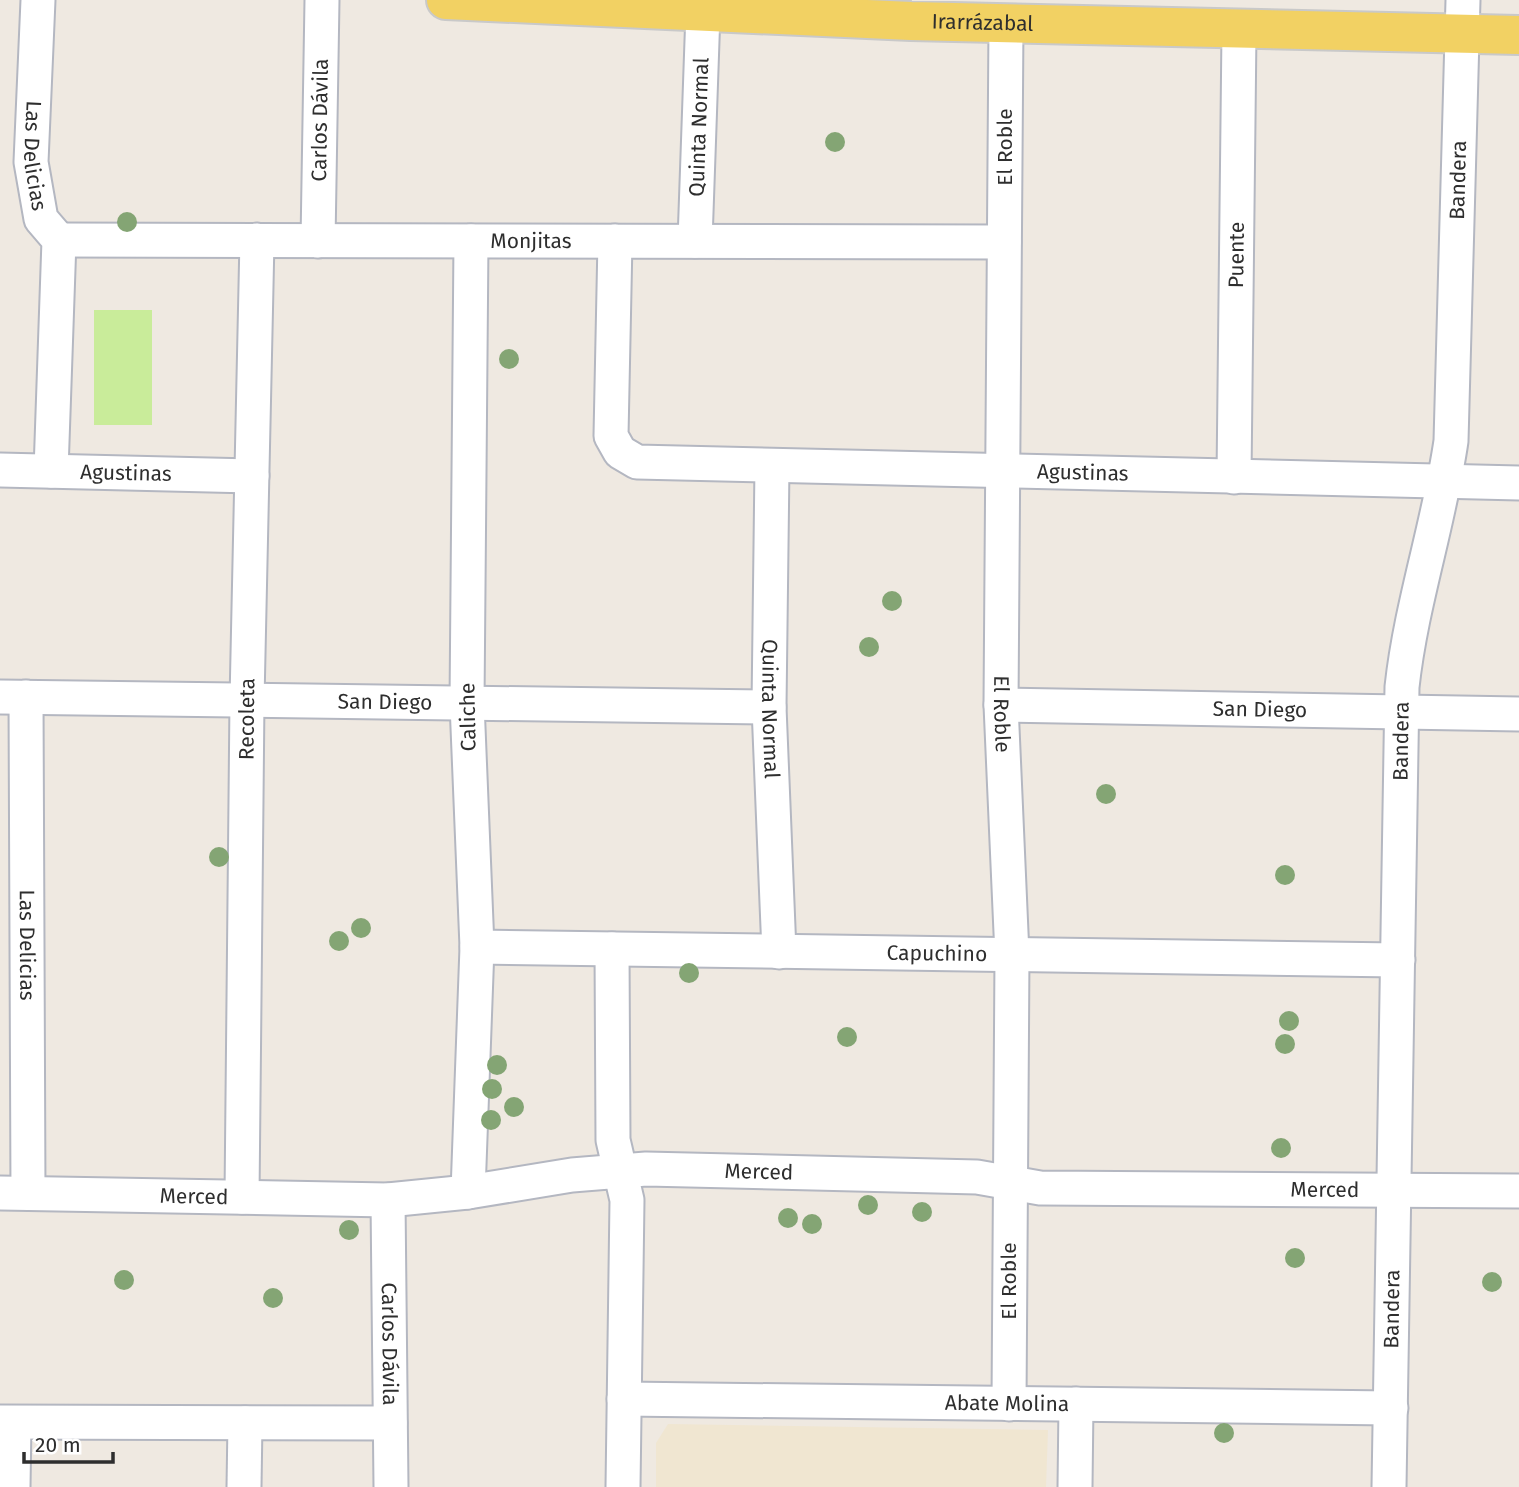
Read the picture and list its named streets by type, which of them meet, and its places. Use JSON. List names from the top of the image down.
{
  "streets": {
    "main road": ["Irarrázabal"],
    "street": [
      "Carlos Dávila",
      "Quinta Normal",
      "El Roble",
      "Las Delicias",
      "Bandera",
      "Monjitas",
      "Puente",
      "Agustinas",
      "San Diego",
      "Caliche",
      "Recoleta",
      "Capuchino",
      "Merced",
      "Abate Molina"
    ]
  },
  "crossings": [
    ["Irarrázabal", "Quinta Normal"],
    ["Irarrázabal", "El Roble"],
    ["Irarrázabal", "Bandera"],
    ["Irarrázabal", "Puente"],
    ["Carlos Dávila", "Monjitas"],
    ["Carlos Dávila", "Merced"],
    ["Quinta Normal", "Monjitas"],
    ["Quinta Normal", "Agustinas"],
    ["Quinta Normal", "San Diego"],
    ["Quinta Normal", "Capuchino"],
    ["El Roble", "Monjitas"],
    ["El Roble", "Agustinas"],
    ["El Roble", "San Diego"],
    ["El Roble", "Capuchino"],
    ["El Roble", "Merced"],
    ["El Roble", "Abate Molina"],
    ["Las Delicias", "Monjitas"],
    ["Las Delicias", "Agustinas"],
    ["Las Delicias", "San Diego"],
    ["Las Delicias", "Merced"],
    ["Bandera", "Agustinas"],
    ["Bandera", "San Diego"],
    ["Bandera", "Capuchino"],
    ["Bandera", "Merced"],
    ["Bandera", "Abate Molina"],
    ["Monjitas", "Agustinas"],
    ["Monjitas", "Caliche"],
    ["Monjitas", "Recoleta"],
    ["Puente", "Agustinas"],
    ["Agustinas", "Recoleta"],
    ["San Diego", "Caliche"],
    ["San Diego", "Recoleta"],
    ["Caliche", "Capuchino"],
    ["Caliche", "Merced"],
    ["Recoleta", "Merced"]
  ],
  "scale_bar": "20 m"
}
